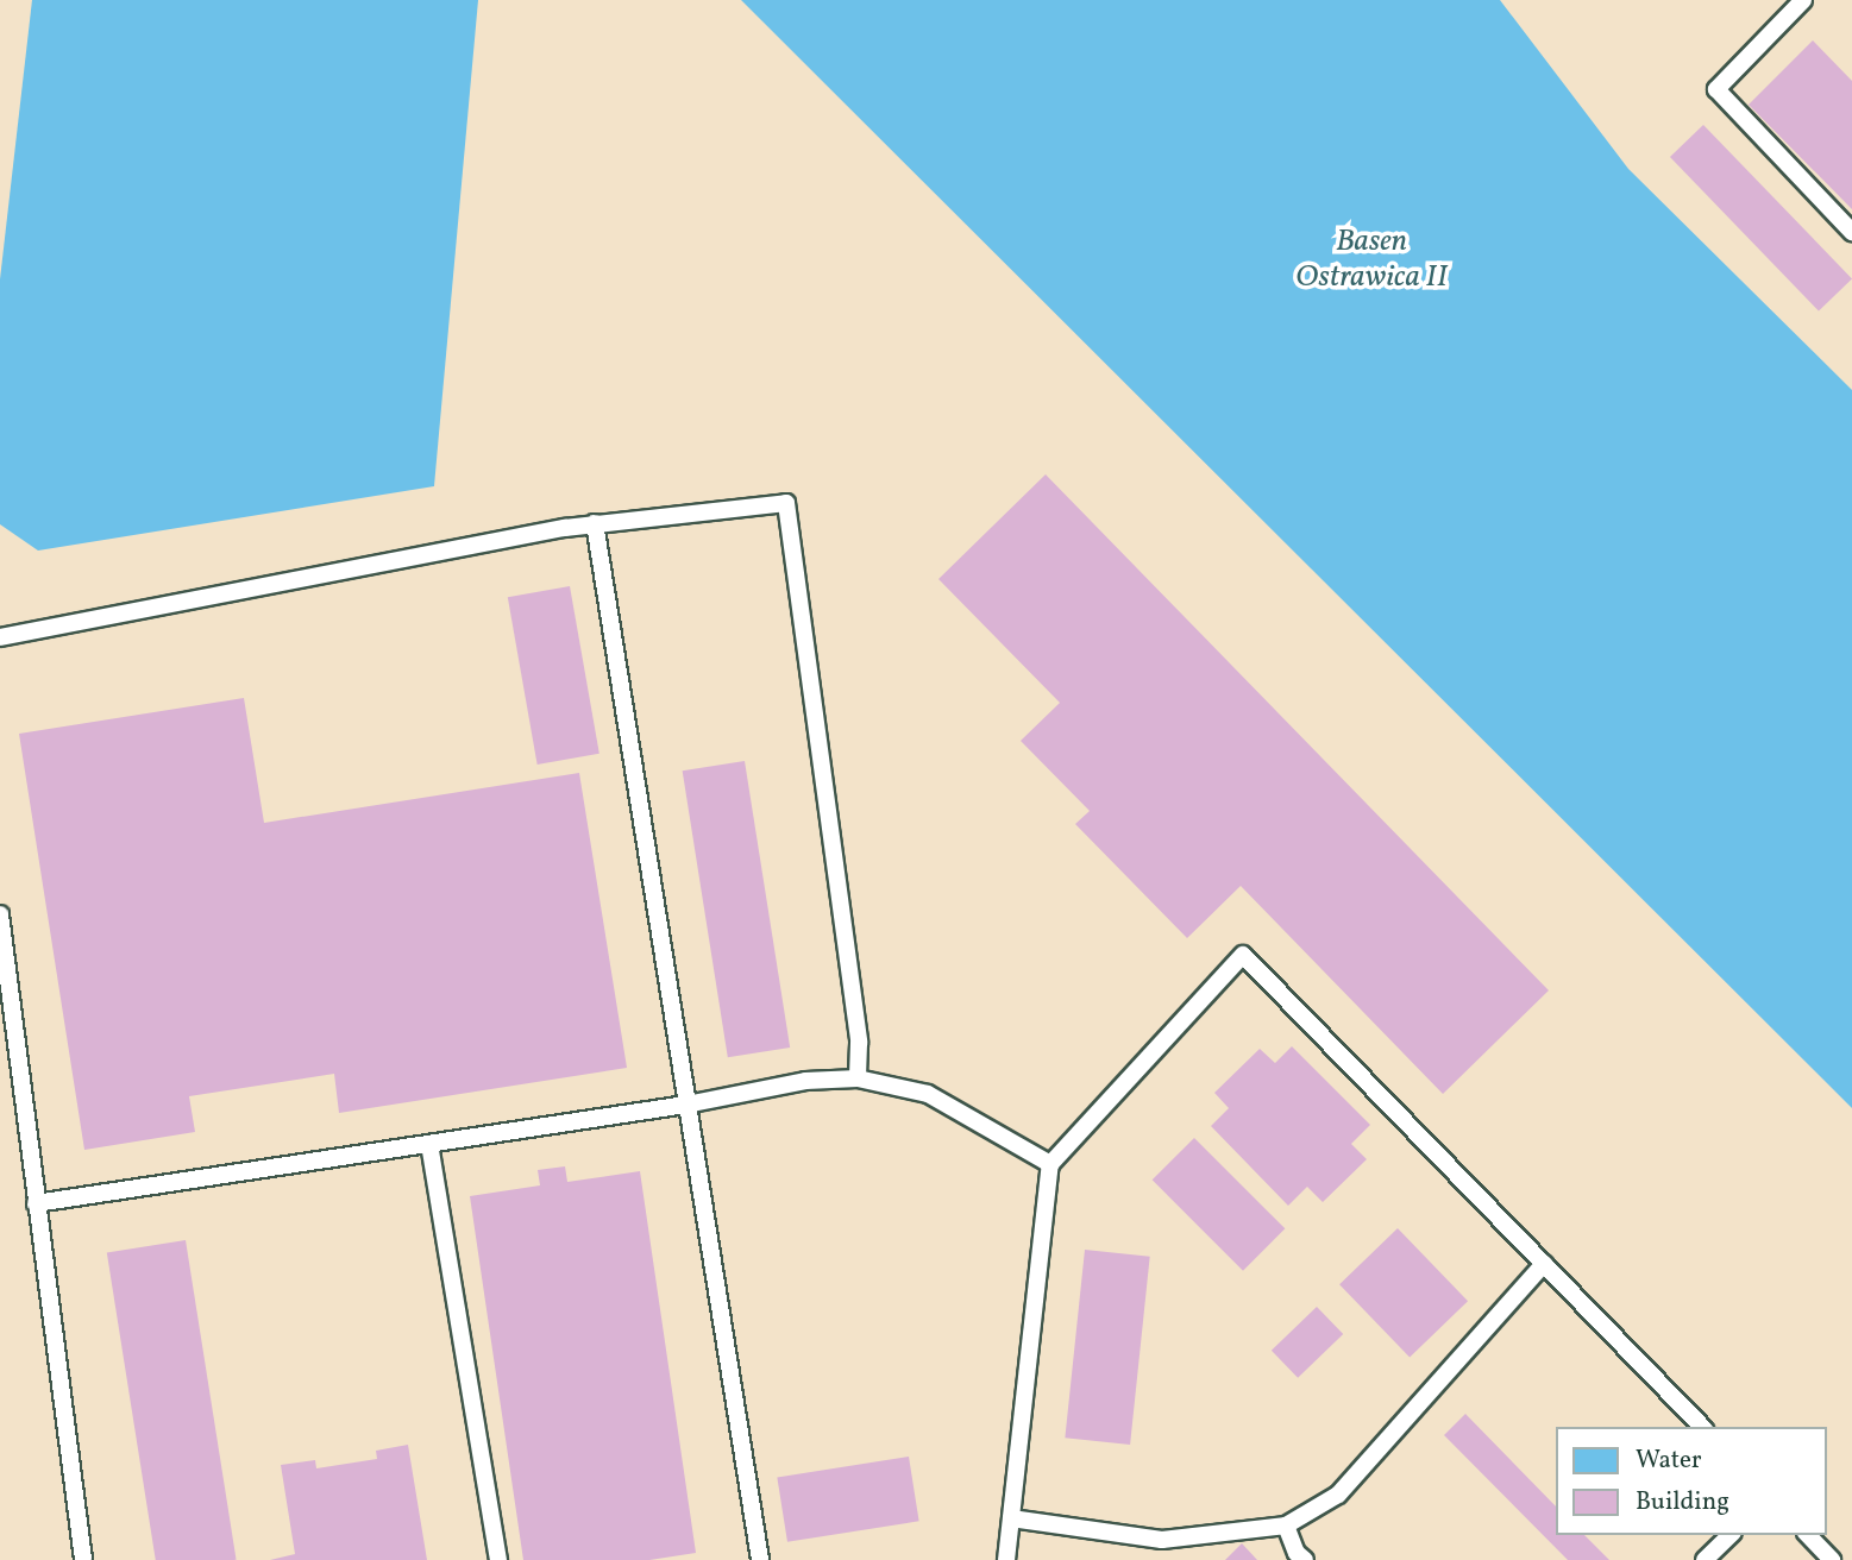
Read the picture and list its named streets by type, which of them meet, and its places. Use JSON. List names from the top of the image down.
{
  "water": ["Basen Ostrawica II"],
  "legend": ["Water", "Building"]
}
